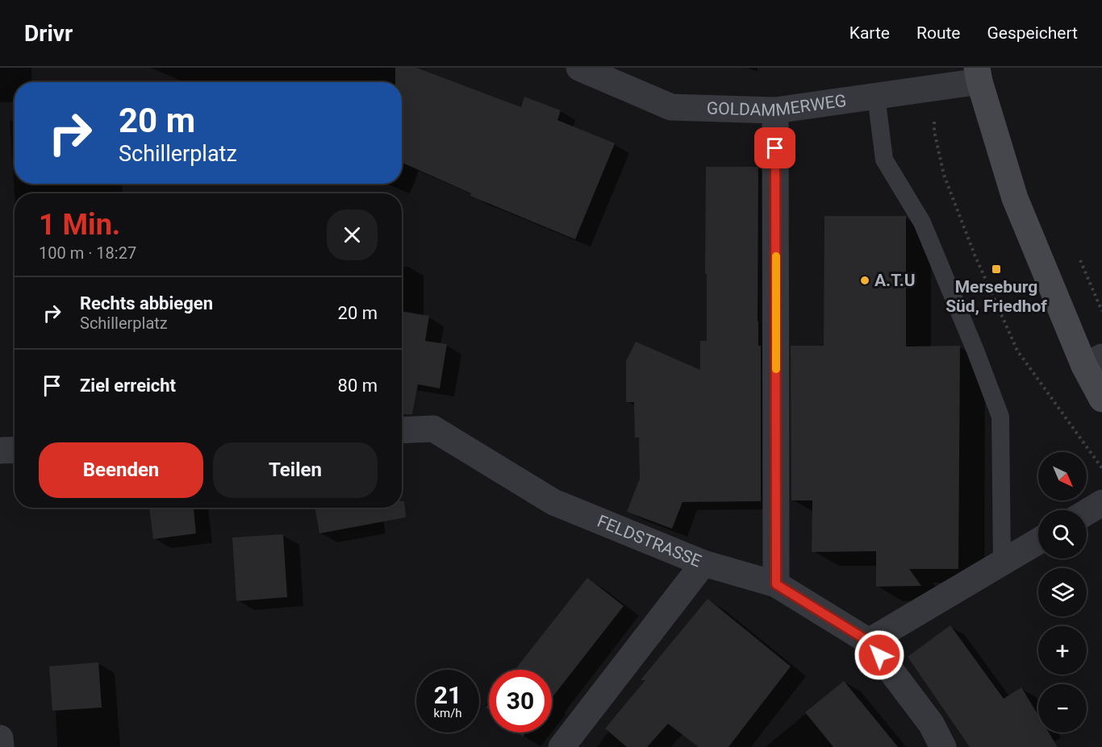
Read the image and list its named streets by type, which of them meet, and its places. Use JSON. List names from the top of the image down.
{
  "streets": {
    "street": ["GOLDAMMERWEG", "FELDSTRASSE"]
  },
  "places": {
    "transit": ["Merseburg Süd, Friedhof"],
    "other": ["A.T.U"]
  },
  "north": "bottom right",
  "page": {
    "header": "Drivr",
    "nav": ["Karte", "Route", "Gespeichert"],
    "turn": ["20 m", "Schillerplatz"],
    "heading": ["1 Min.", "100 m · 18:27"],
    "list": [
      {
        "name": "Rechts abbiegen",
        "note": "Schillerplatz",
        "value": "20 m"
      },
      {
        "name": "Ziel erreicht",
        "value": "80 m"
      }
    ],
    "buttons": ["Beenden", "Teilen"],
    "map_buttons": ["+", "−"],
    "speed": "21 km/h",
    "limit": "30"
  }
}
